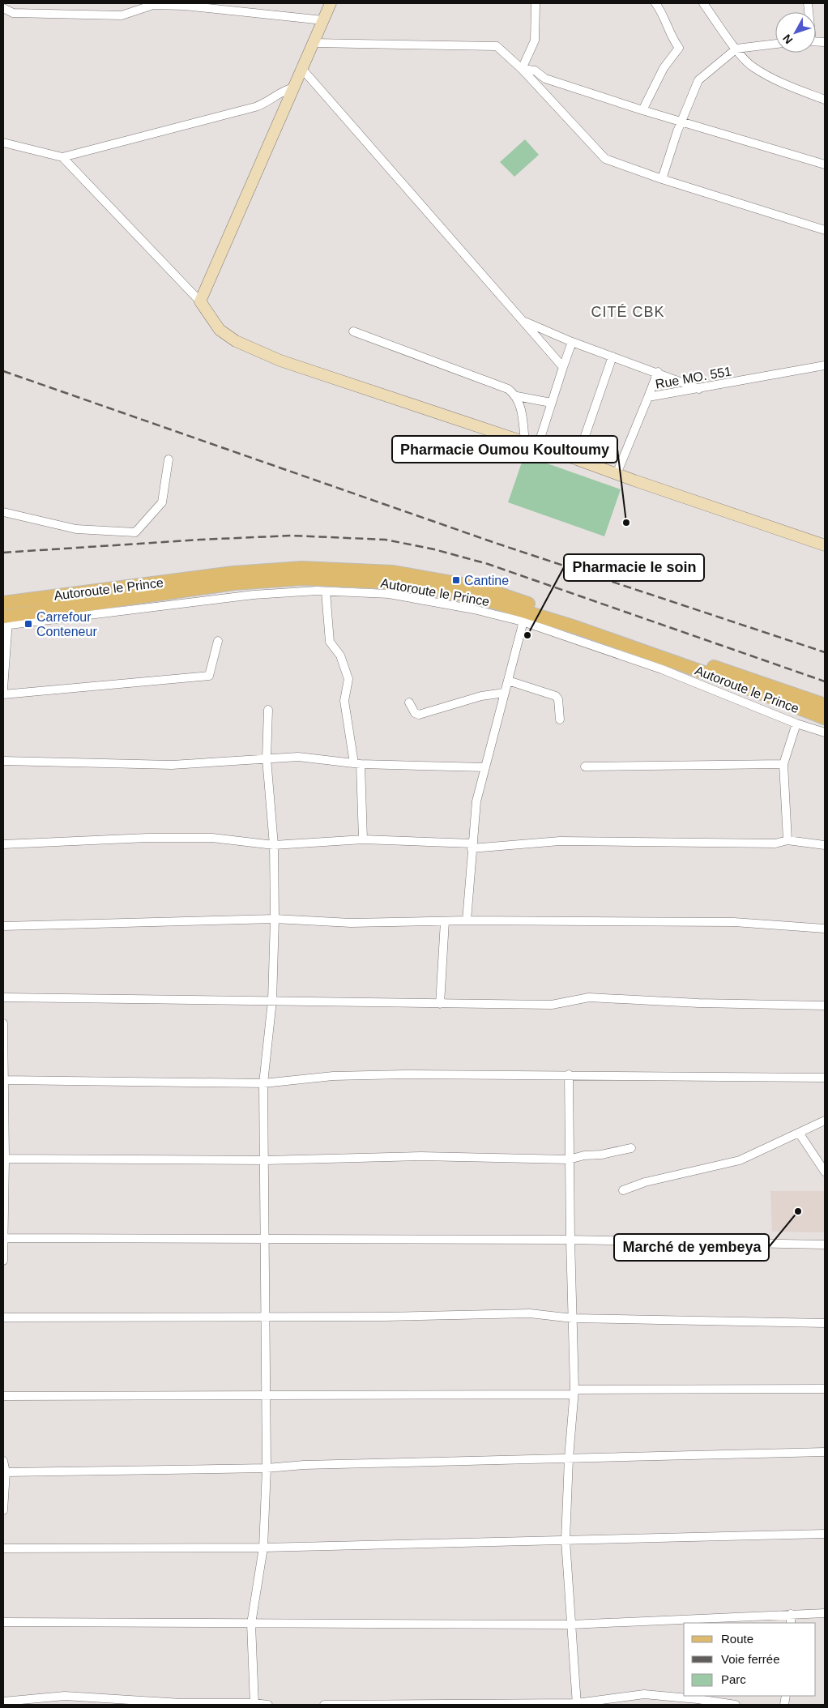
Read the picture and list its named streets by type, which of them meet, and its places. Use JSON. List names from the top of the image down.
{
  "streets": {
    "main road": ["Autoroute le Prince"],
    "street": ["Rue MO. 551"]
  },
  "districts": ["CITÉ CBK"],
  "places": {
    "other": ["Pharmacie Oumou Koultoumy", "Pharmacie le soin", "Marché de yembeya"],
    "transit": ["Cantine", "Carrefour Conteneur"]
  },
  "legend": ["Route", "Voie ferrée", "Parc"],
  "north": "bottom left"
}
